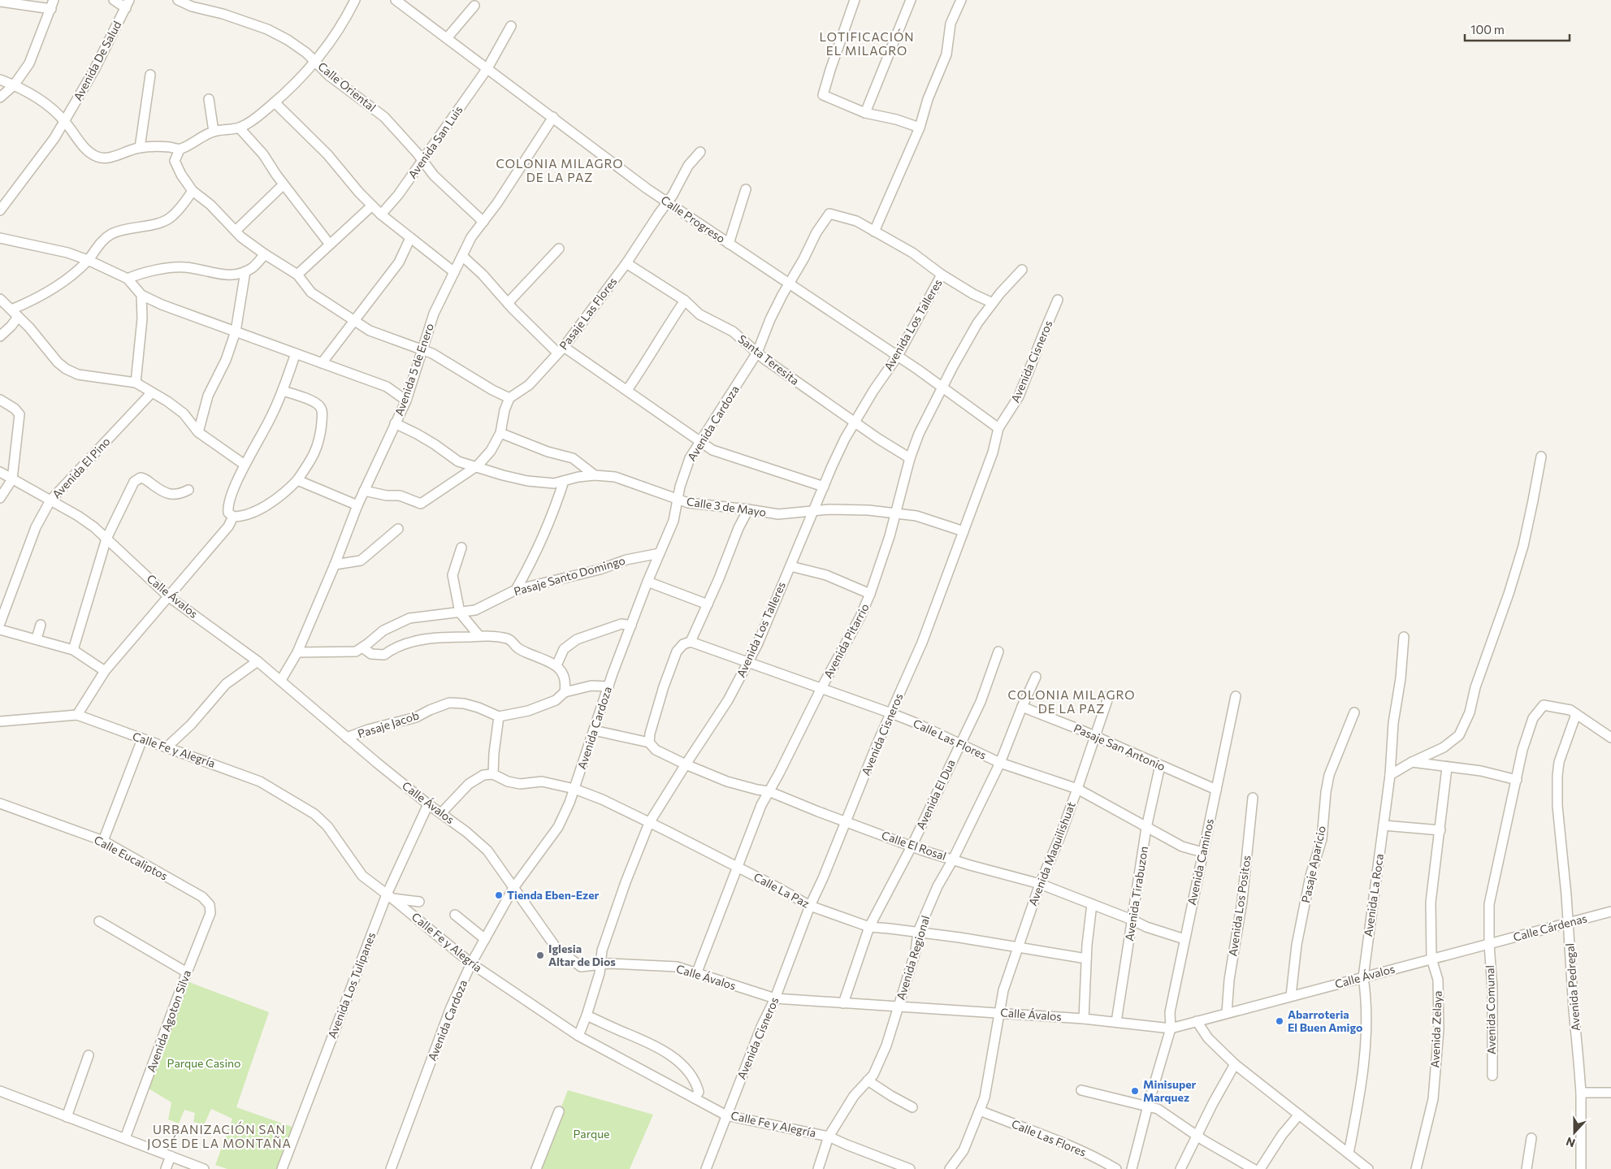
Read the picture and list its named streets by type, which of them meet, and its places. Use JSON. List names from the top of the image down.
{
  "streets": {
    "street": [
      "Avenida De Salud",
      "Calle Oriental",
      "Avenida San Luis",
      "Calle Progreso",
      "Pasaje Las Flores",
      "Avenida Los Talleres",
      "Santa Teresita",
      "Avenida Cisneros",
      "Avenida 5 de Enero",
      "Avenida Cardoza",
      "Avenida El Pino",
      "Calle 3 de Mayo",
      "Pasaje Santo Domingo",
      "Calle Ávalos",
      "Avenida Pitarrio",
      "Pasaje Jacob",
      "Calle Las Flores",
      "Pasaje San Antonio",
      "Calle Fe y Alegría",
      "Avenida El Dua",
      "Calle El Rosal",
      "Avenida Maquilishuat",
      "Calle Eucaliptos",
      "Avenida Caminos",
      "Pasaje Aparicio",
      "Calle La Paz",
      "Avenida Tirabuzon",
      "Avenida La Roca",
      "Avenida Los Positos",
      "Calle Cárdenas",
      "Avenida Regional",
      "Avenida Los Tulipanes",
      "Avenida Pedregal",
      "Avenida Comunal",
      "Avenida Agoton Silva",
      "Avenida Zelaya"
    ]
  },
  "crossings": [
    ["Calle Oriental", "Avenida San Luis"],
    ["Calle Oriental", "Avenida 5 de Enero"],
    ["Avenida San Luis", "Calle Progreso"],
    ["Calle Progreso", "Pasaje Las Flores"],
    ["Calle Progreso", "Avenida Los Talleres"],
    ["Calle Progreso", "Avenida Cisneros"],
    ["Calle Progreso", "Avenida 5 de Enero"],
    ["Calle Progreso", "Avenida Cardoza"],
    ["Calle Progreso", "Avenida Pitarrio"],
    ["Pasaje Las Flores", "Santa Teresita"],
    ["Avenida Los Talleres", "Santa Teresita"],
    ["Avenida Los Talleres", "Calle 3 de Mayo"],
    ["Avenida Los Talleres", "Calle Ávalos"],
    ["Avenida Los Talleres", "Calle Las Flores"],
    ["Avenida Los Talleres", "Calle Fe y Alegría"],
    ["Avenida Los Talleres", "Calle El Rosal"],
    ["Avenida Los Talleres", "Calle La Paz"],
    ["Santa Teresita", "Avenida Cardoza"],
    ["Santa Teresita", "Avenida Pitarrio"],
    ["Avenida Cisneros", "Calle 3 de Mayo"],
    ["Avenida Cisneros", "Calle Ávalos"],
    ["Avenida Cisneros", "Calle Las Flores"],
    ["Avenida Cisneros", "Calle Fe y Alegría"],
    ["Avenida Cisneros", "Calle El Rosal"],
    ["Avenida Cisneros", "Calle La Paz"],
    ["Avenida 5 de Enero", "Calle 3 de Mayo"],
    ["Avenida 5 de Enero", "Pasaje Santo Domingo"],
    ["Avenida 5 de Enero", "Calle Ávalos"],
    ["Avenida Cardoza", "Calle 3 de Mayo"],
    ["Avenida Cardoza", "Pasaje Santo Domingo"],
    ["Avenida Cardoza", "Calle Ávalos"],
    ["Avenida Cardoza", "Calle Fe y Alegría"],
    ["Avenida Cardoza", "Calle La Paz"],
    ["Avenida El Pino", "Calle Ávalos"],
    ["Calle 3 de Mayo", "Avenida Pitarrio"],
    ["Calle Ávalos", "Avenida Pitarrio"],
    ["Calle Ávalos", "Pasaje Jacob"],
    ["Calle Ávalos", "Avenida El Dua"],
    ["Calle Ávalos", "Avenida Maquilishuat"],
    ["Calle Ávalos", "Avenida Caminos"],
    ["Calle Ávalos", "Pasaje Aparicio"],
    ["Calle Ávalos", "Avenida Tirabuzon"],
    ["Calle Ávalos", "Avenida La Roca"],
    ["Calle Ávalos", "Avenida Los Positos"],
    ["Calle Ávalos", "Calle Cárdenas"],
    ["Calle Ávalos", "Avenida Regional"],
    ["Calle Ávalos", "Avenida Los Tulipanes"],
    ["Calle Ávalos", "Avenida Comunal"],
    ["Calle Ávalos", "Avenida Zelaya"],
    ["Avenida Pitarrio", "Calle Las Flores"],
    ["Avenida Pitarrio", "Calle El Rosal"],
    ["Avenida Pitarrio", "Calle La Paz"],
    ["Calle Las Flores", "Avenida El Dua"],
    ["Calle Las Flores", "Avenida Maquilishuat"],
    ["Calle Las Flores", "Avenida Caminos"],
    ["Calle Las Flores", "Avenida Tirabuzon"],
    ["Calle Las Flores", "Avenida Regional"],
    ["Pasaje San Antonio", "Avenida Maquilishuat"],
    ["Pasaje San Antonio", "Avenida Caminos"],
    ["Pasaje San Antonio", "Avenida Tirabuzon"],
    ["Pasaje San Antonio", "Avenida Regional"],
    ["Calle Fe y Alegría", "Avenida Regional"],
    ["Calle Fe y Alegría", "Avenida Los Tulipanes"],
    ["Avenida El Dua", "Calle El Rosal"],
    ["Avenida El Dua", "Calle La Paz"],
    ["Calle El Rosal", "Avenida Maquilishuat"],
    ["Calle El Rosal", "Avenida Caminos"],
    ["Calle El Rosal", "Avenida Tirabuzon"],
    ["Calle El Rosal", "Avenida Regional"],
    ["Avenida Maquilishuat", "Calle La Paz"],
    ["Calle Eucaliptos", "Avenida Agoton Silva"],
    ["Calle La Paz", "Avenida Regional"],
    ["Calle Cárdenas", "Avenida Pedregal"],
    ["Calle Cárdenas", "Avenida Comunal"],
    ["Avenida Pedregal", "Avenida Comunal"]
  ],
  "districts": [
    "LOTIFICACIÓN EL MILAGRO",
    "COLONIA MILAGRO DE LA PAZ",
    "COLONIA MILAGRO DE LA PAZ",
    "URBANIZACIÓN SAN JOSÉ DE LA MONTAÑA"
  ],
  "parks": ["Parque Casino", "Parque"],
  "places": [
    "Tienda Eben-Ezer",
    "Iglesia Altar de Dios",
    "Abarroteria El Buen Amigo",
    "Minisuper Marquez"
  ],
  "scale_bar": "100 m",
  "north": "bottom"
}
